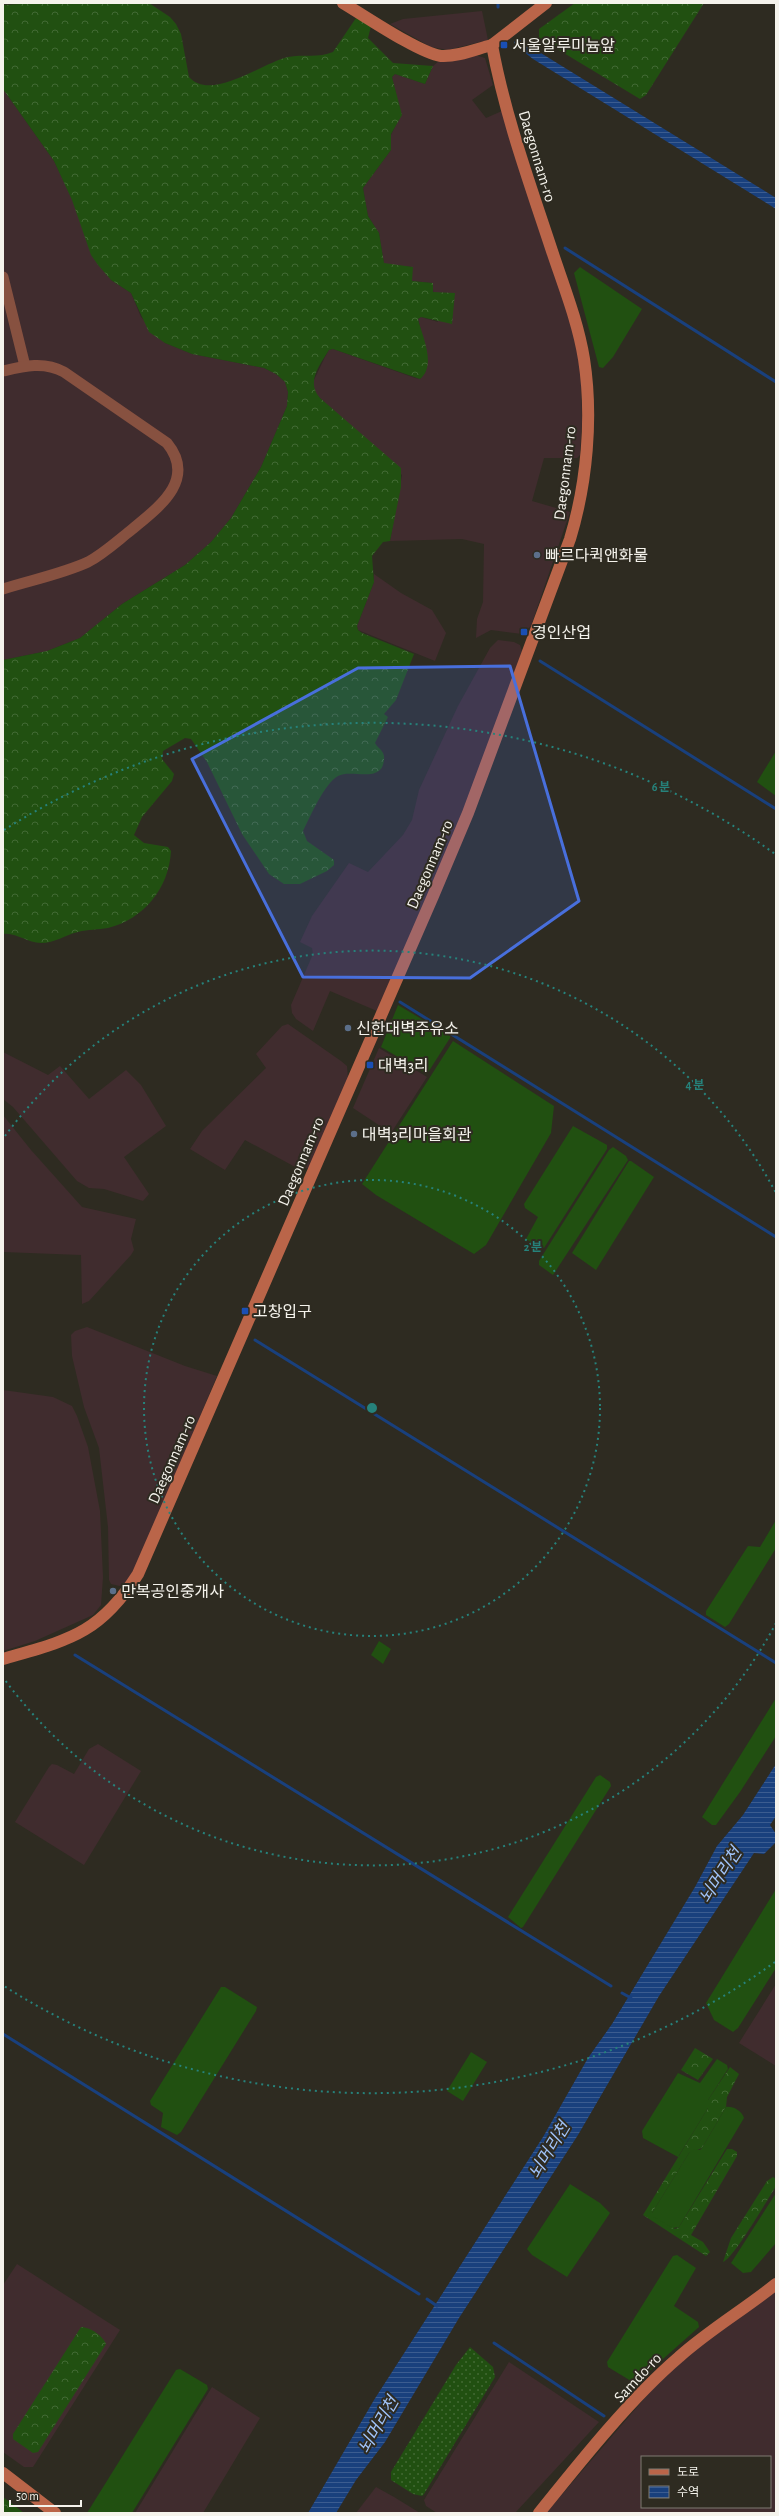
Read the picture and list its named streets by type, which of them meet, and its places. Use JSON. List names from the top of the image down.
{
  "streets": {
    "street": ["Daegonnam-ro", "Samdo-ro"]
  },
  "water": ["뇌머리천"],
  "places": {
    "transit": [
      "서울알루미늄앞",
      "경인산업",
      "대벽3리",
      "고창입구"
    ],
    "other": [
      "빠르다퀵앤화물",
      "신한대벽주유소",
      "대벽3리마을회관",
      "만복공인중개사"
    ]
  },
  "legend": ["도로", "수역"],
  "scale_bar": "50 m",
  "rings": ["6 분", "4 분", "2 분"]
}
